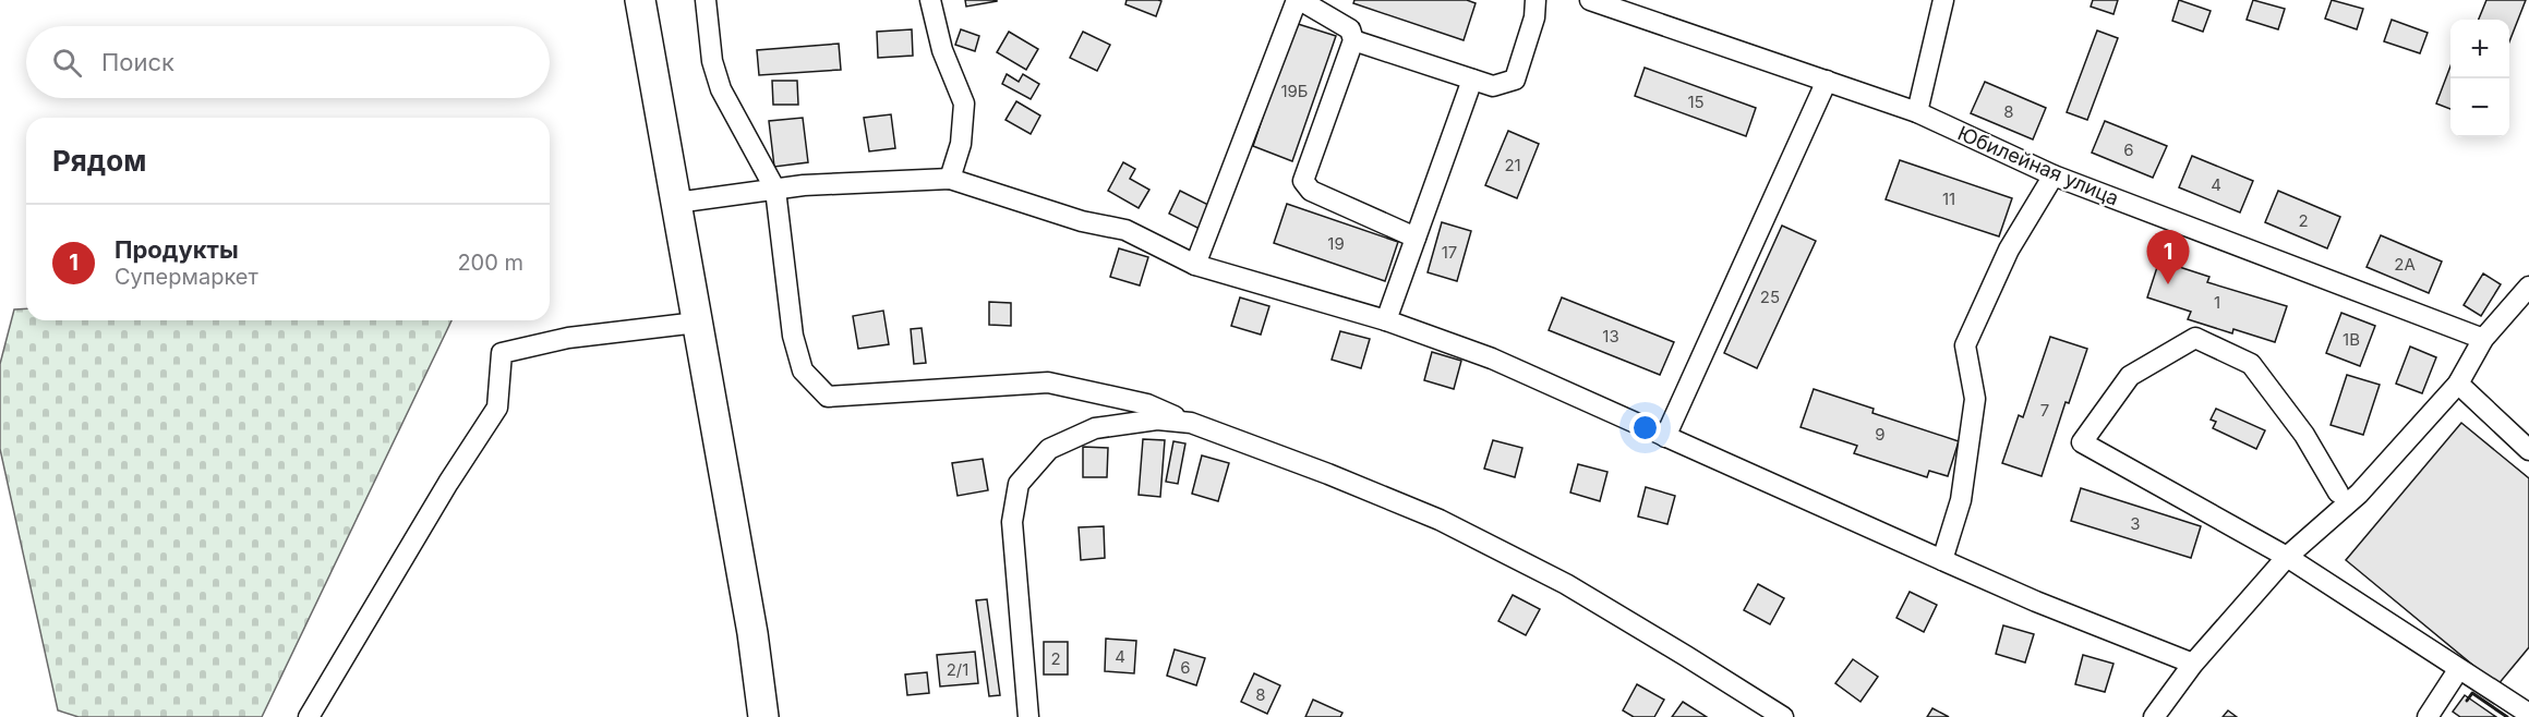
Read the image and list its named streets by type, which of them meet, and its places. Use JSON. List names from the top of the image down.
{
  "streets": {
    "lane": ["Юбилейная улица"]
  },
  "house_numbers": [
    "19Б",
    "15",
    "8",
    "6",
    "21",
    "4",
    "11",
    "2",
    "19",
    "17",
    "2А",
    "25",
    "1",
    "13",
    "1В",
    "7",
    "9",
    "3",
    "4",
    "2",
    "6",
    "2/1",
    "8"
  ],
  "page": {
    "map_buttons": ["+", "−"],
    "search": "Поиск",
    "heading": "Рядом",
    "list": [
      {
        "mark": "1",
        "name": "Продукты",
        "note": "Супермаркет",
        "value": "200 m"
      }
    ],
    "pins": "1"
  }
}
